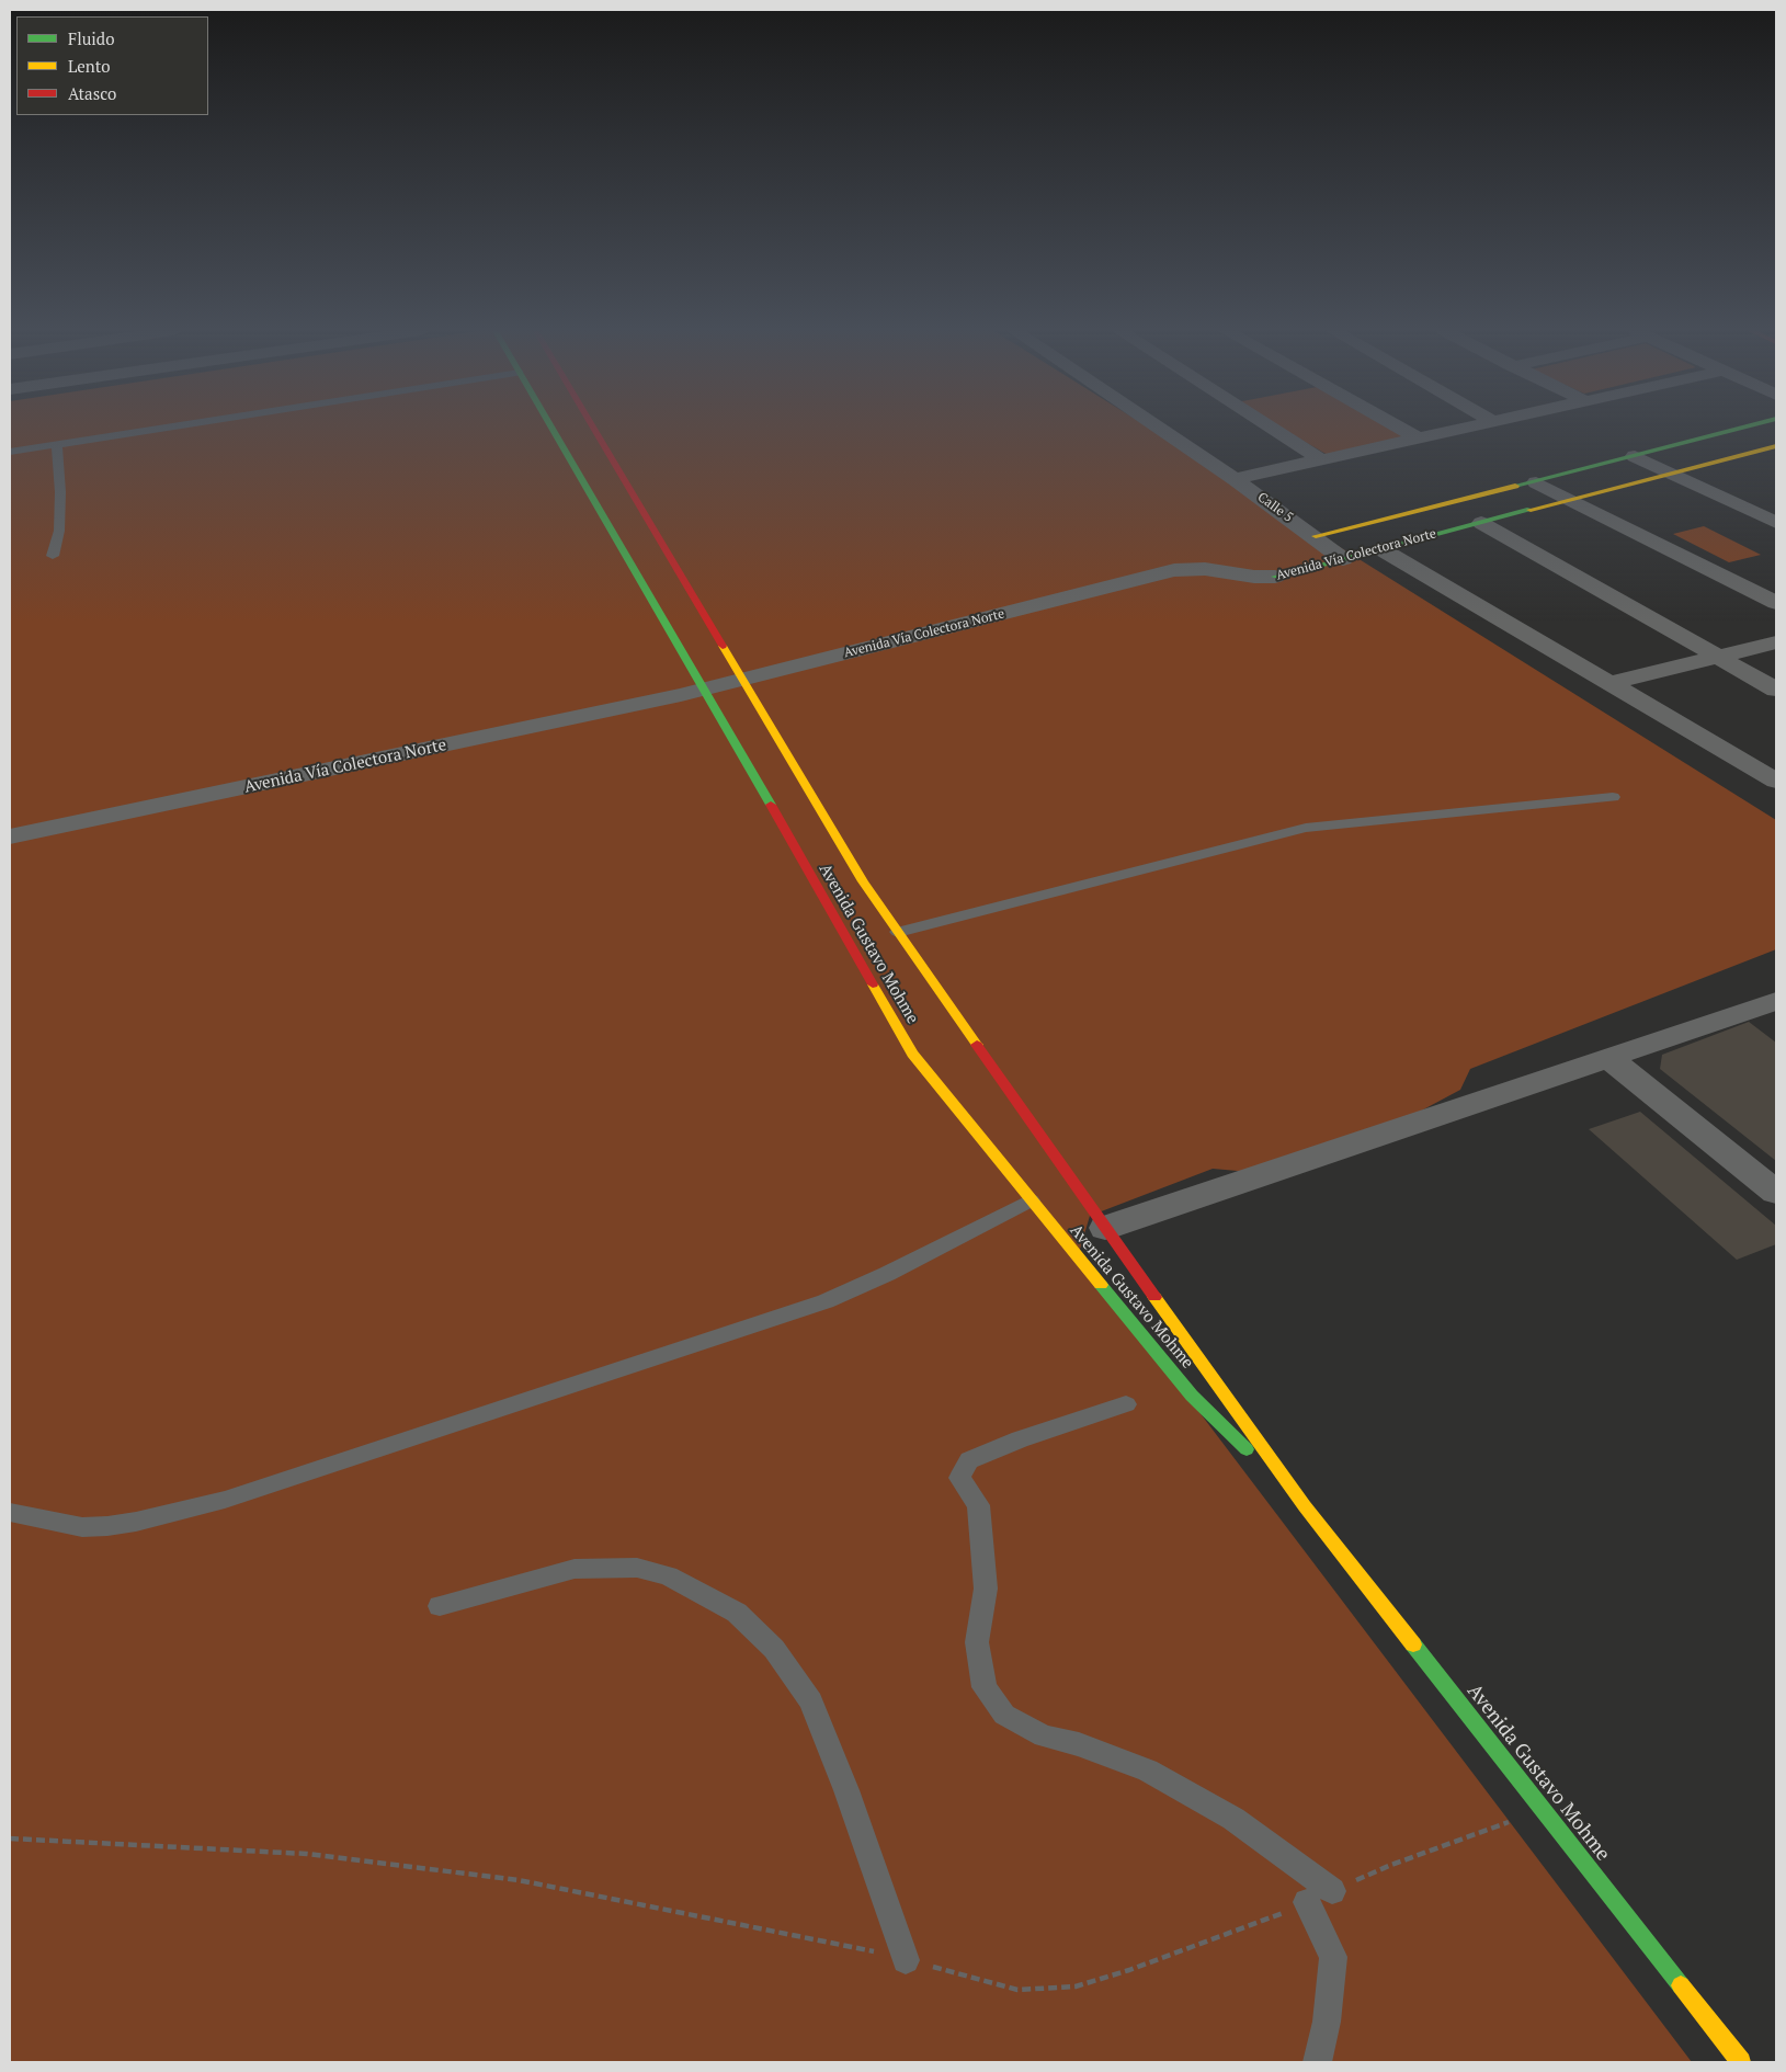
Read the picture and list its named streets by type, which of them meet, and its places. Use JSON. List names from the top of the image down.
{
  "streets": {
    "street": ["Calle 5", "Avenida Vía Colectora Norte", "Avenida Gustavo Mohme"]
  },
  "crossings": [
    ["Calle 5", "Avenida Vía Colectora Norte"],
    ["Avenida Vía Colectora Norte", "Avenida Gustavo Mohme"]
  ],
  "legend": ["Fluido", "Lento", "Atasco"]
}
